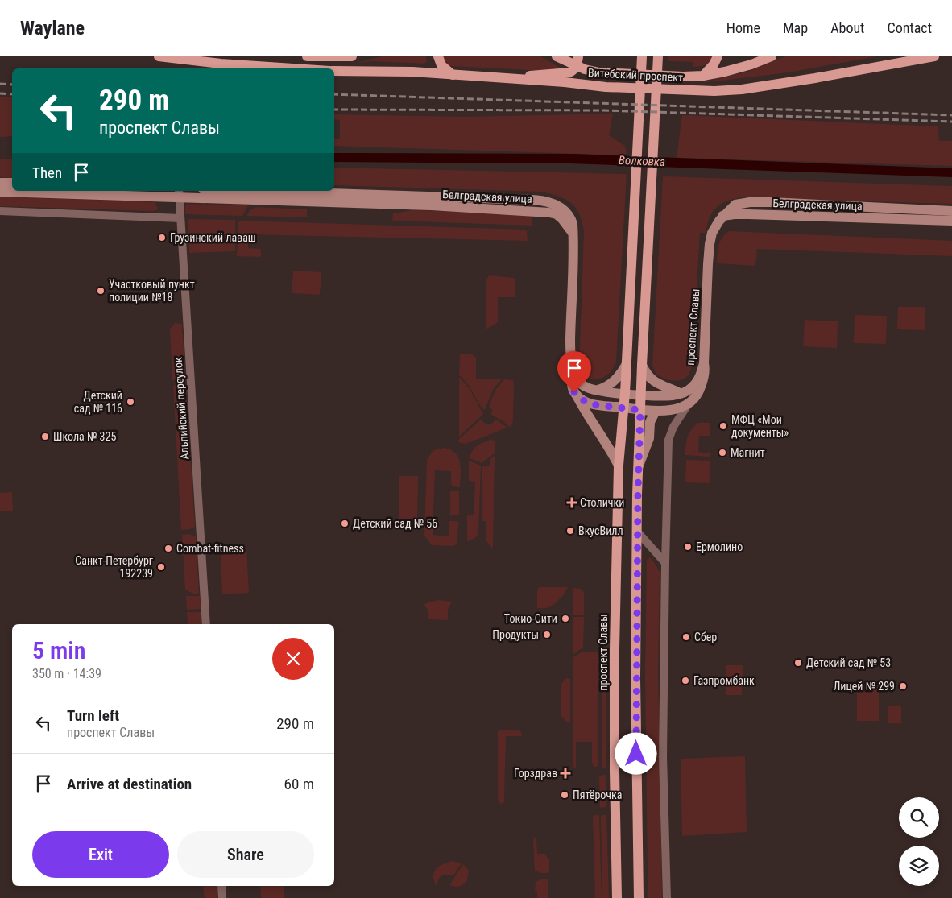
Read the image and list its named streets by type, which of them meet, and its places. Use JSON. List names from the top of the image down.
{
  "streets": {
    "main road": ["Витебский проспект", "проспект Славы"],
    "street": ["Белградская улица", "Альпийский переулок"]
  },
  "crossings": [
    ["Белградская улица", "проспект Славы"],
    ["Белградская улица", "Альпийский переулок"]
  ],
  "water": ["Волковка"],
  "places": {
    "other": [
      "Грузинский лаваш",
      "Участковый пункт полиции №18",
      "Детский сад № 116",
      "МФЦ «Мои документы»",
      "Школа № 325",
      "Магнит",
      "Детский сад № 56",
      "ВкусВилл",
      "Ермолино",
      "Combat-fitness",
      "Санкт-Петербург 192239",
      "Токио-Сити",
      "Продукты",
      "Сбер",
      "Детский сад № 53",
      "Газпромбанк",
      "Лицей № 299",
      "Пятёрочка"
    ],
    "health": ["Столички", "Горздрав"]
  },
  "page": {
    "header": "Waylane",
    "nav": [
      "Home",
      "Map",
      "About",
      "Contact"
    ],
    "turn": ["290 m", "проспект Славы"],
    "then": "Then",
    "heading": ["5 min", "350 m · 14:39"],
    "list": [
      {
        "name": "Turn left",
        "note": "проспект Славы",
        "value": "290 m"
      },
      {
        "name": "Arrive at destination",
        "value": "60 m"
      }
    ],
    "buttons": ["Exit", "Share"]
  }
}
